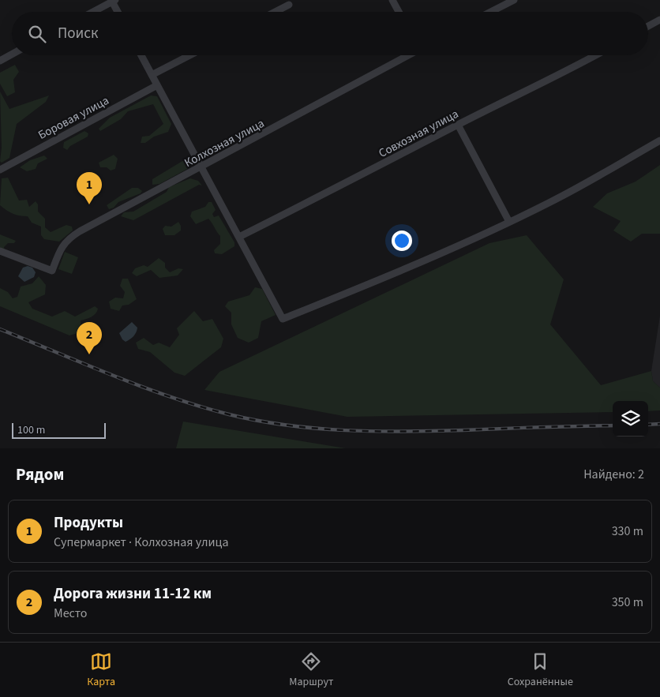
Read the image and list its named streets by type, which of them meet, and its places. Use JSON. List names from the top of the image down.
{
  "streets": {
    "street": ["Боровая улица", "Совхозная улица", "Колхозная улица"]
  },
  "scale_bar": "100 m",
  "page": {
    "search": "Поиск",
    "pins": ["1", "2"],
    "scale": "100 m",
    "heading": ["Рядом", "Найдено: 2"],
    "list": [
      {
        "mark": "1",
        "name": "Продукты",
        "note": "Супермаркет · Колхозная улица",
        "value": "330 m"
      },
      {
        "mark": "2",
        "name": "Дорога жизни 11-12 км",
        "note": "Место",
        "value": "350 m"
      }
    ],
    "nav": ["Карта", "Маршрут", "Сохранённые"]
  }
}
